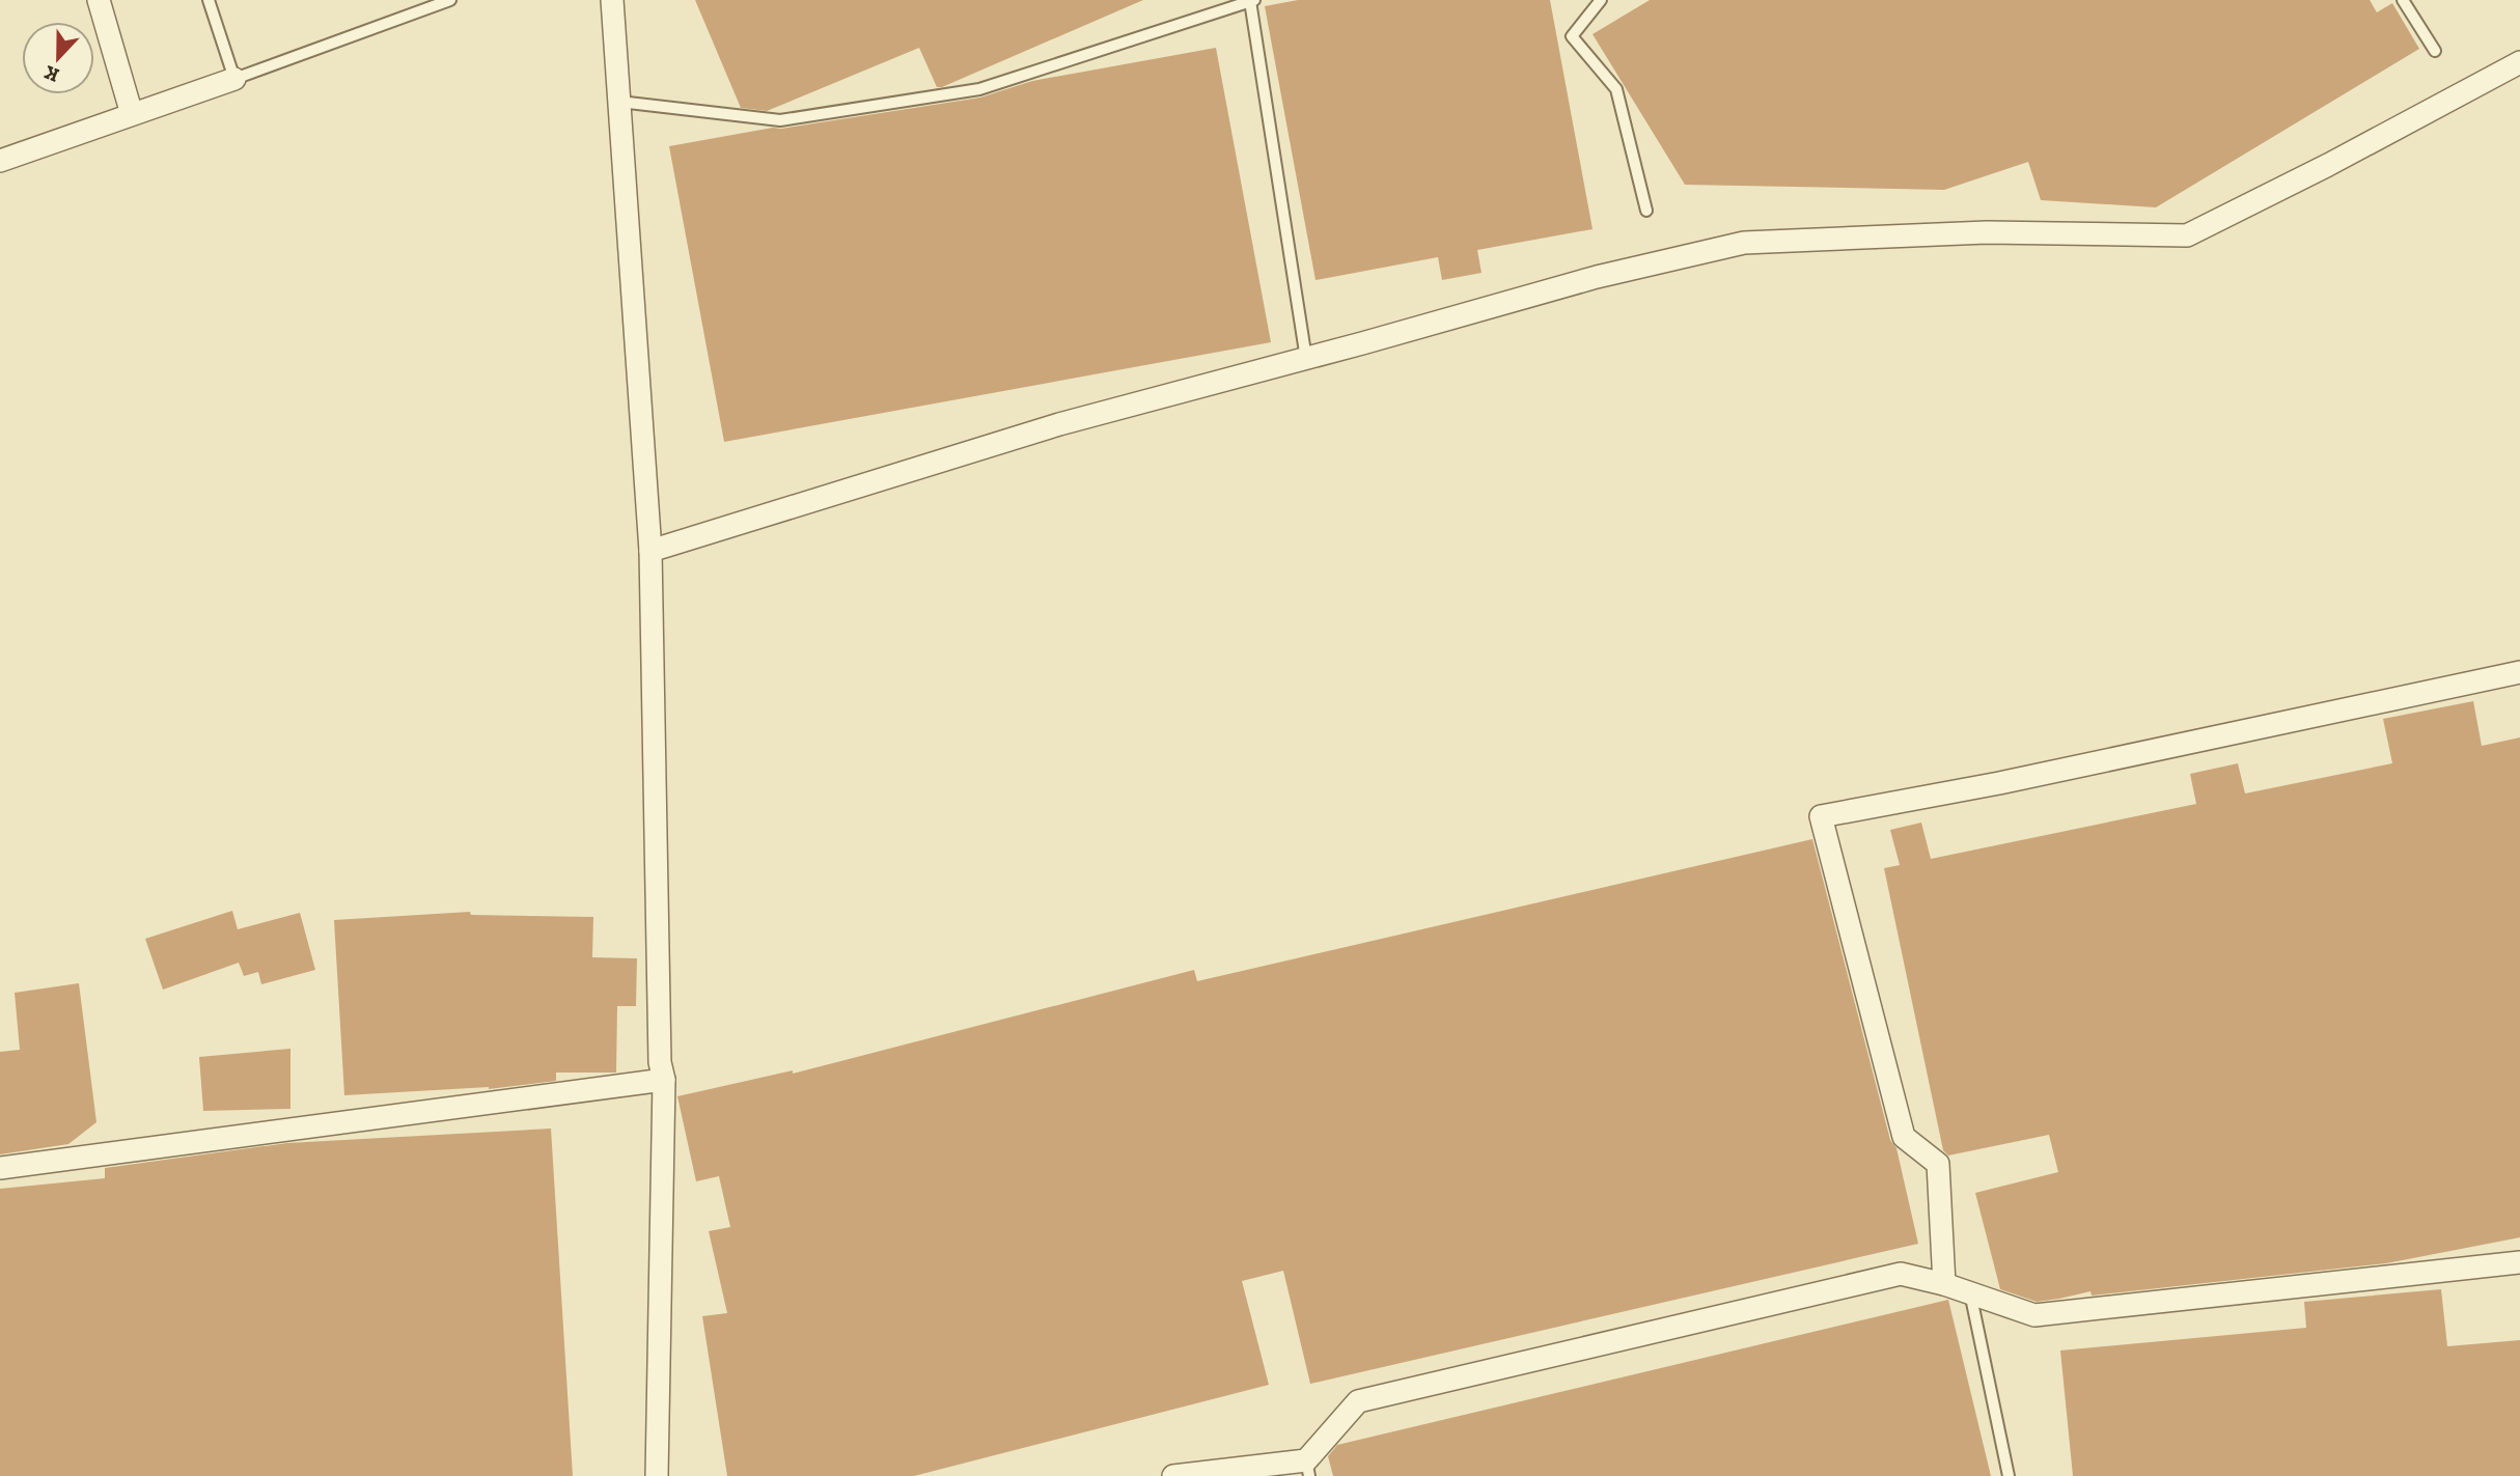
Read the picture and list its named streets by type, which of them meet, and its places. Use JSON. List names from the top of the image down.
{
  "north": "bottom"
}
